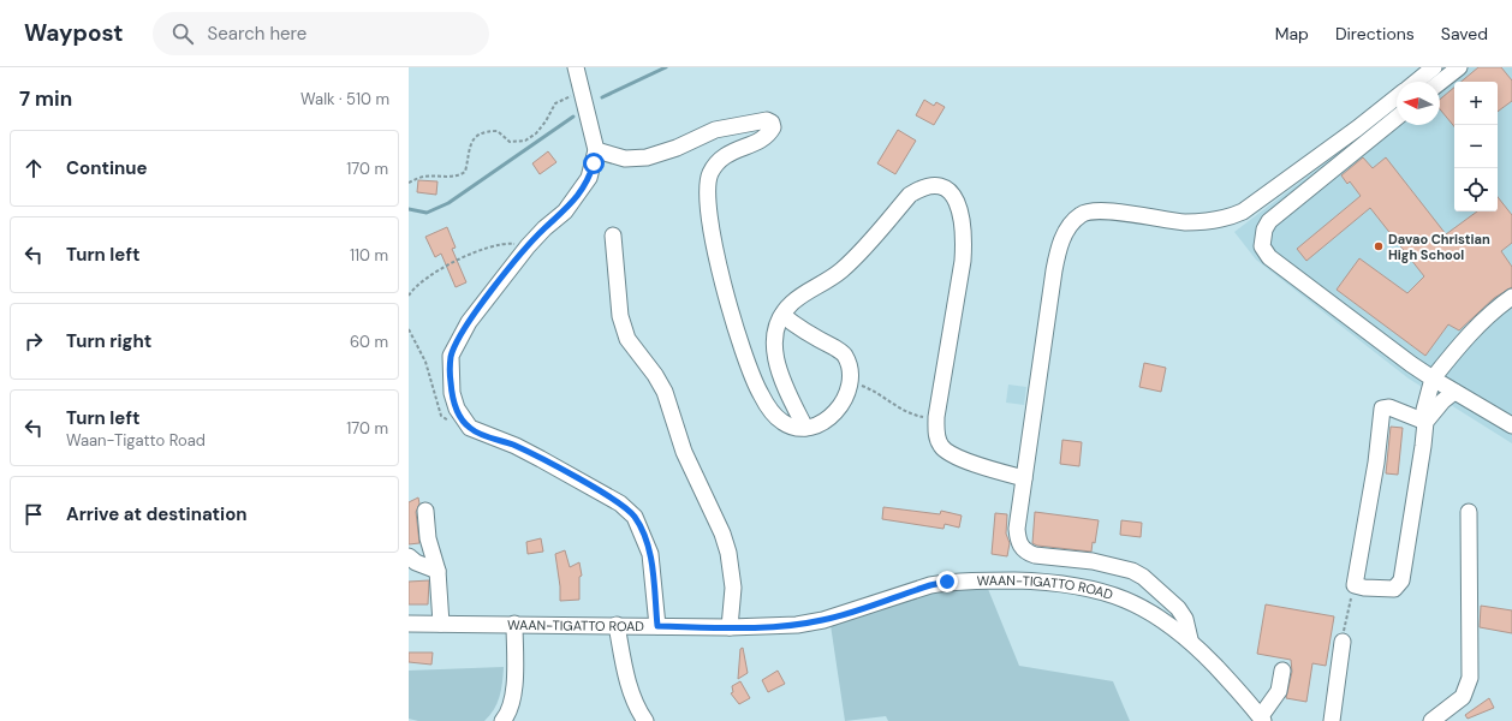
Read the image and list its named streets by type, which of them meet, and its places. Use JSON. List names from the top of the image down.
{
  "streets": {
    "street": ["WAAN-TIGATTO ROAD"]
  },
  "places": ["Davao Christian High School"],
  "north": "left",
  "page": {
    "header": "Waypost",
    "search": "Search here",
    "nav": ["Map", "Directions", "Saved"],
    "heading": ["7 min", "Walk · 510 m"],
    "map_buttons": ["+", "−"],
    "list": [
      ["Continue", "170 m"],
      ["Turn left", "110 m"],
      ["Turn right", "60 m"],
      ["Turn left", "Waan-Tigatto Road", "170 m"],
      "Arrive at destination"
    ]
  }
}
